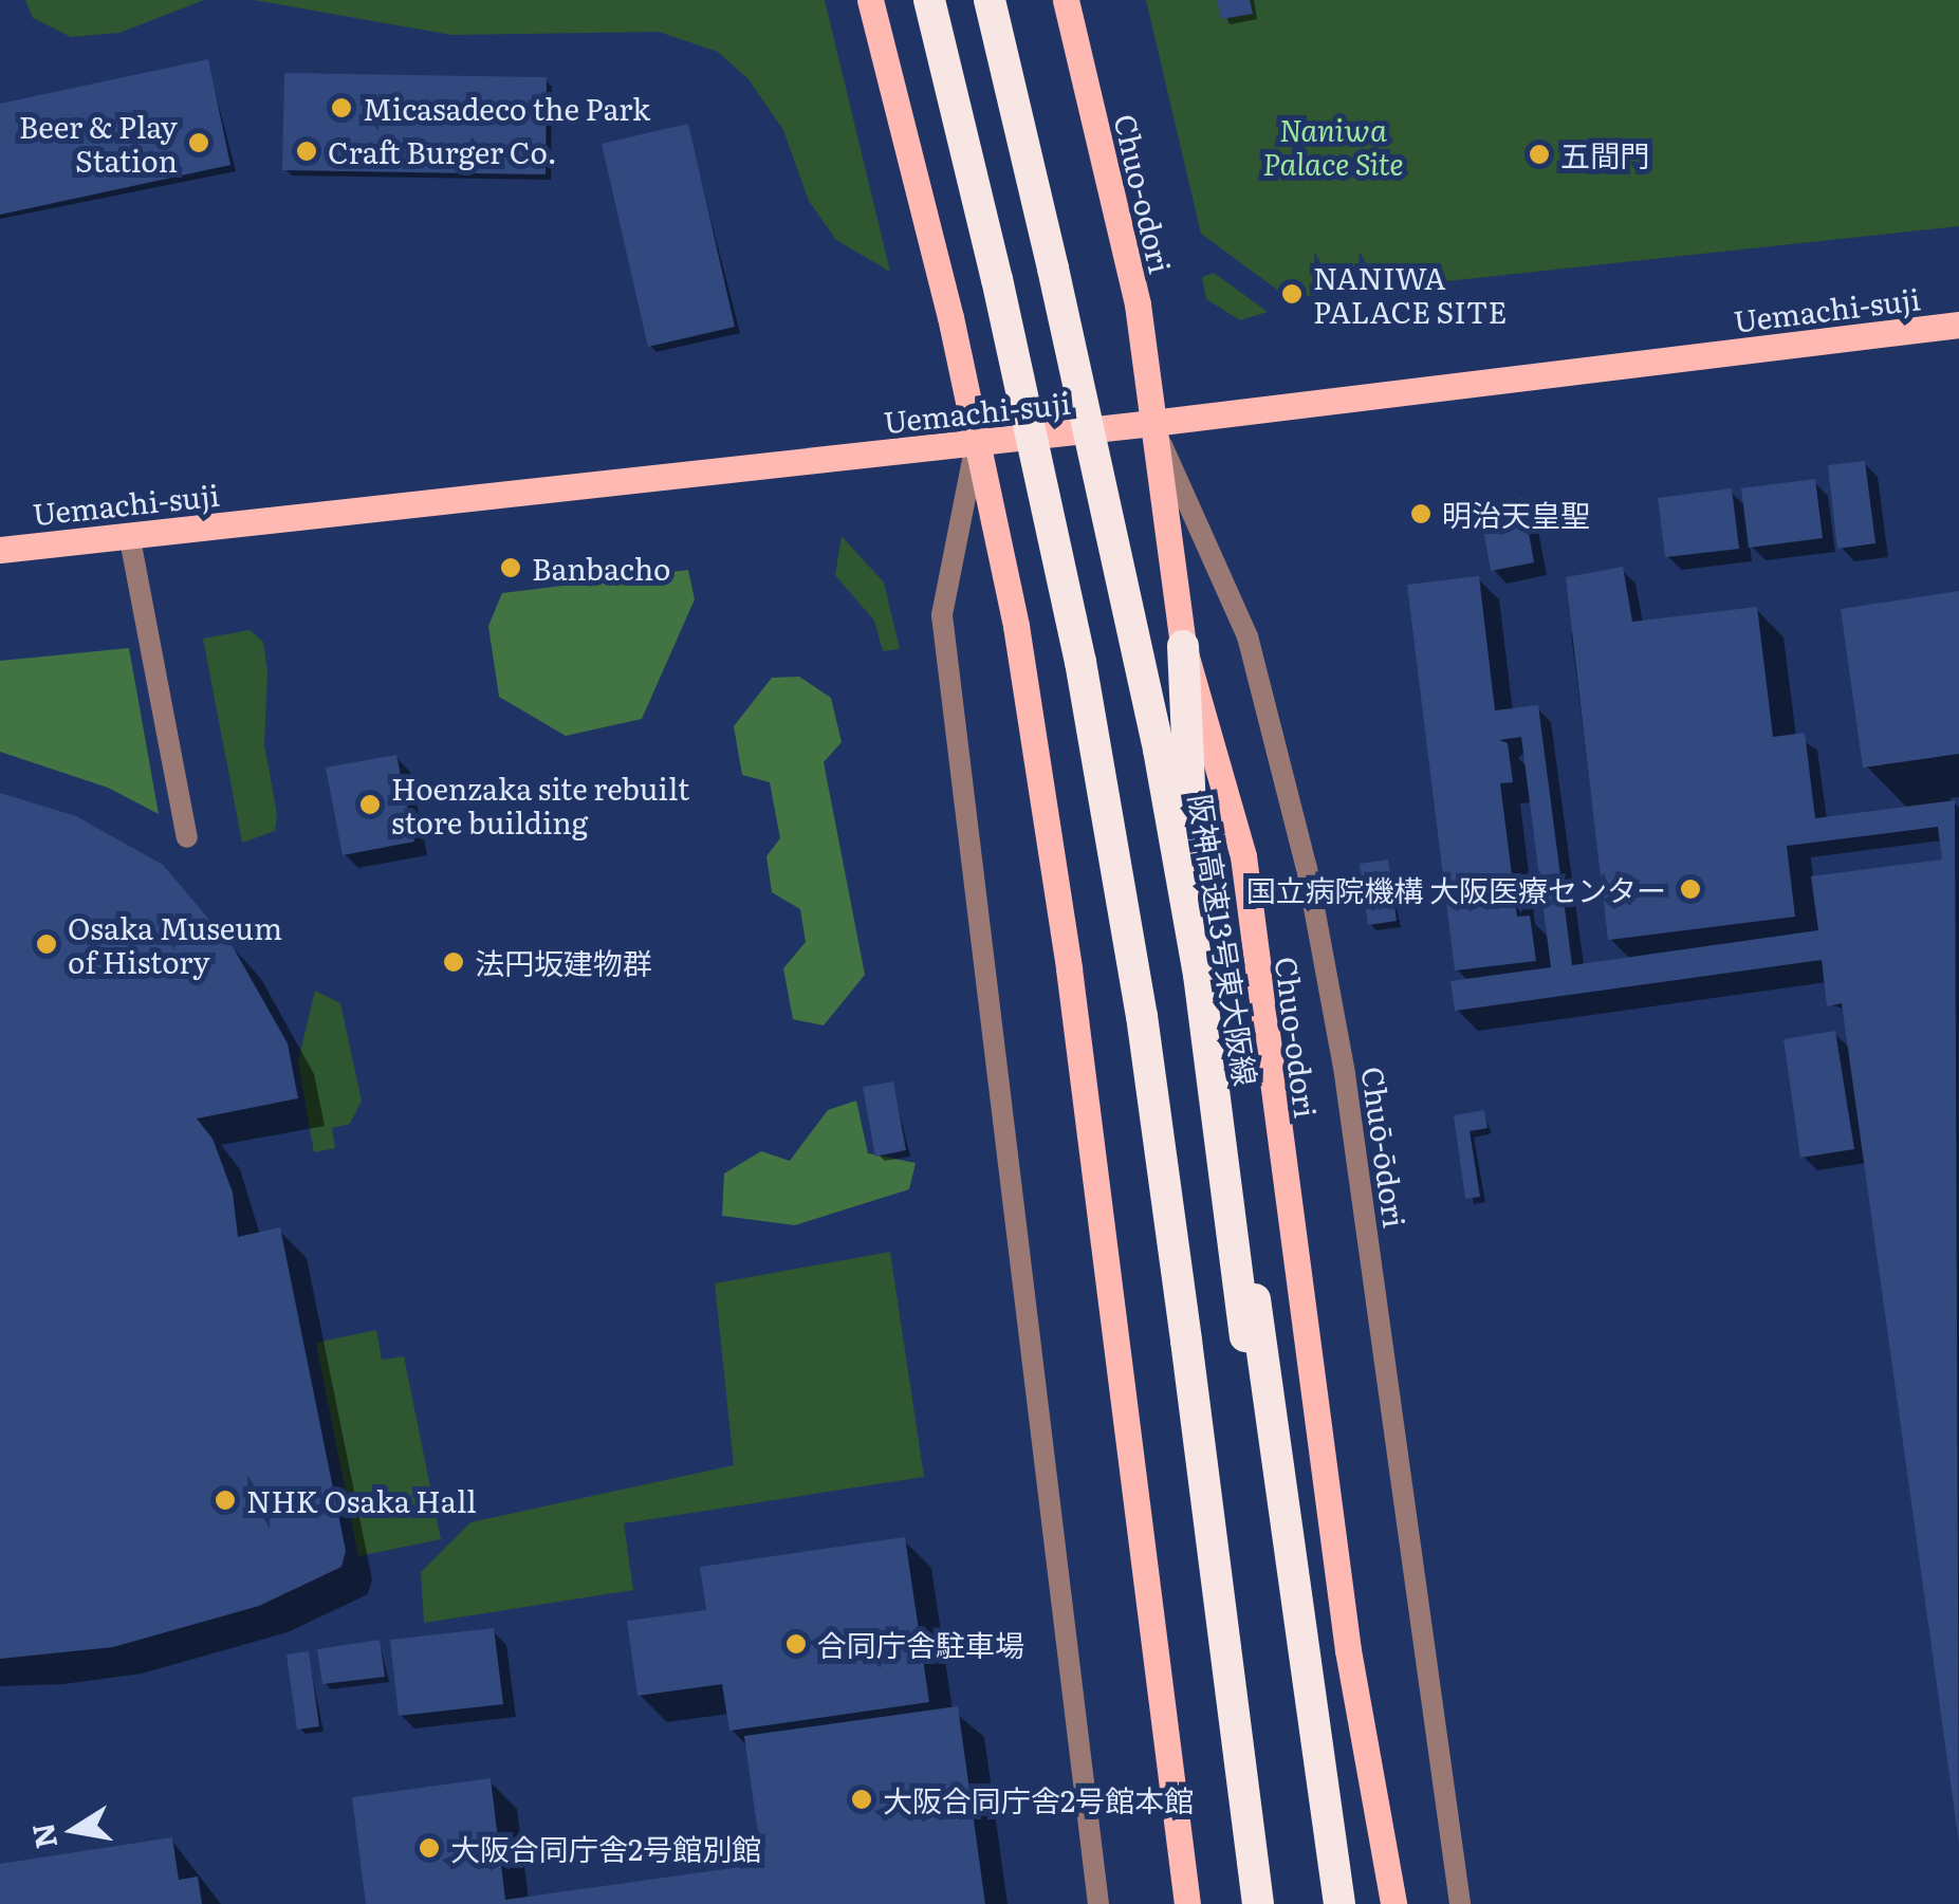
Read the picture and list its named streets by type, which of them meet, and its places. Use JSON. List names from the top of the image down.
{
  "streets": {
    "highway": ["阪神高速13号東大阪線"],
    "main road": ["Chuo-odori", "Uemachi-suji"],
    "street": ["Chuō-ōdori"]
  },
  "crossings": [
    ["Chuo-odori", "Uemachi-suji"],
    ["Chuo-odori", "Chuō-ōdori"],
    ["Uemachi-suji", "Chuō-ōdori"]
  ],
  "parks": ["Naniwa Palace Site"],
  "places": [
    "Micasadeco the Park",
    "Beer & Play Station",
    "Craft Burger Co.",
    "五間門",
    "NANIWA PALACE SITE",
    "明治天皇聖",
    "Banbacho",
    "Hoenzaka site rebuilt store building",
    "国立病院機構 大阪医療センター",
    "Osaka Museum of History",
    "法円坂建物群",
    "NHK Osaka Hall",
    "合同庁舎駐車場",
    "大阪合同庁舎2号館本館",
    "大阪合同庁舎2号館別館"
  ],
  "north": "left"
}
